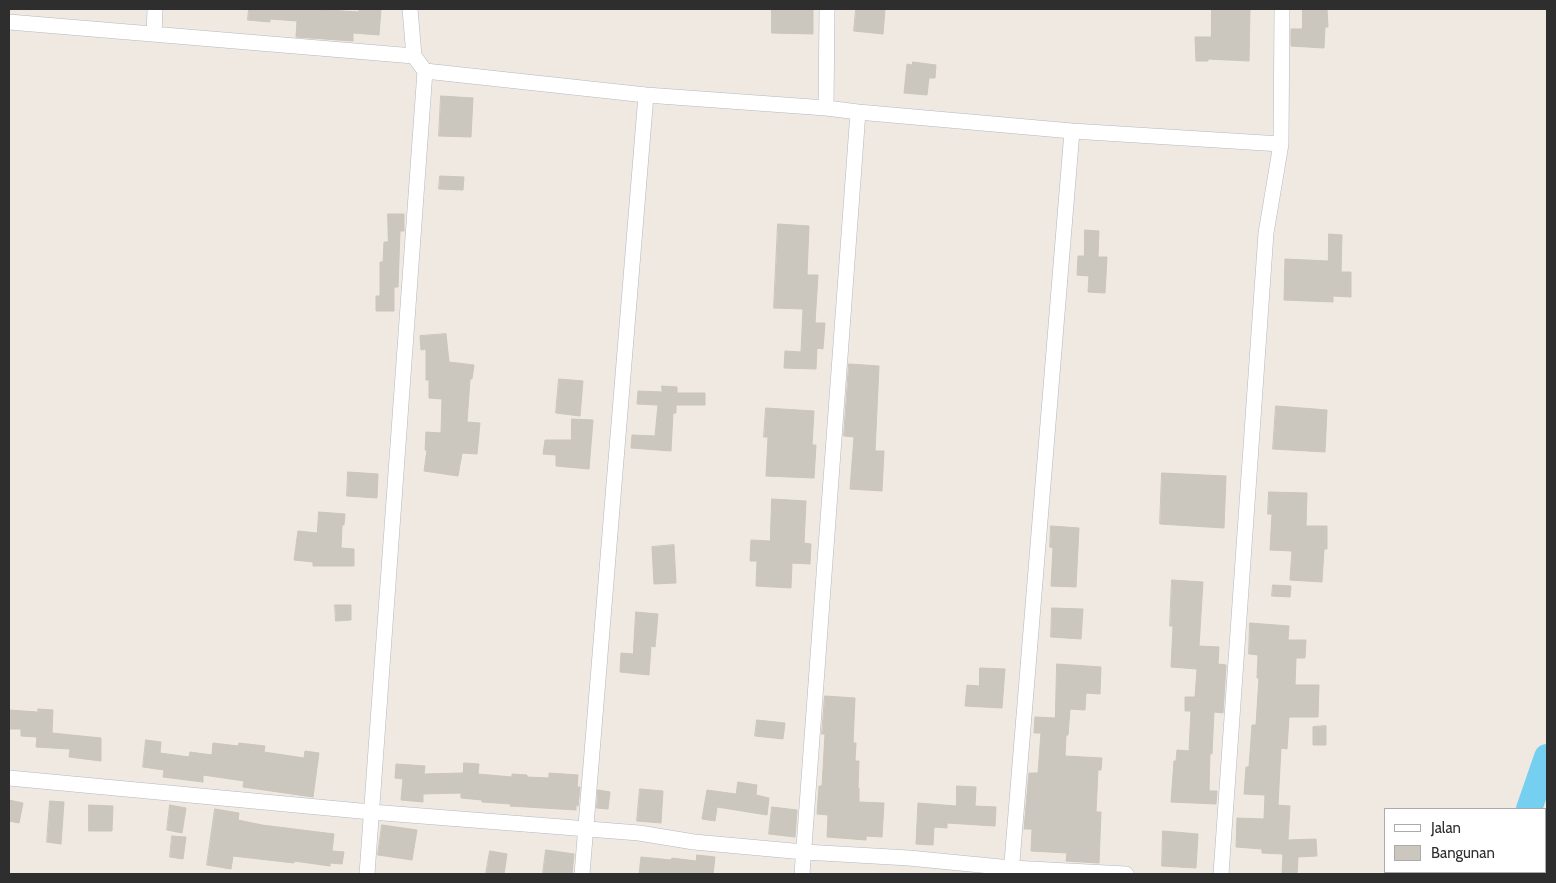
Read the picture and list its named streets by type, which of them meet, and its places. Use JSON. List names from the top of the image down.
{
  "legend": ["Jalan", "Bangunan"]
}
